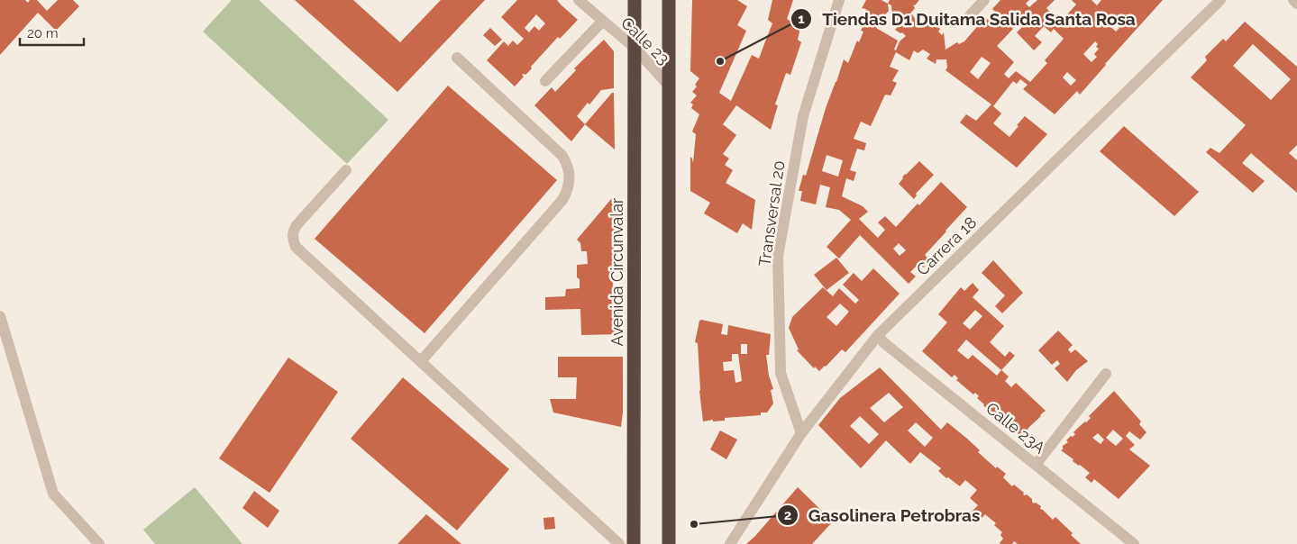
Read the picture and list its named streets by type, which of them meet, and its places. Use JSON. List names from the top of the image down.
{
  "streets": {
    "highway": ["Avenida Circunvalar"],
    "street": [
      "Calle 23",
      "Transversal 20",
      "Carrera 18",
      "Calle 23A"
    ]
  },
  "crossings": [
    ["Calle 23", "Avenida Circunvalar"],
    ["Transversal 20", "Carrera 18"],
    ["Carrera 18", "Calle 23A"]
  ],
  "places": ["Tiendas D1 Duitama Salida Santa Rosa", "Gasolinera Petrobras"],
  "scale_bar": "20 m"
}
